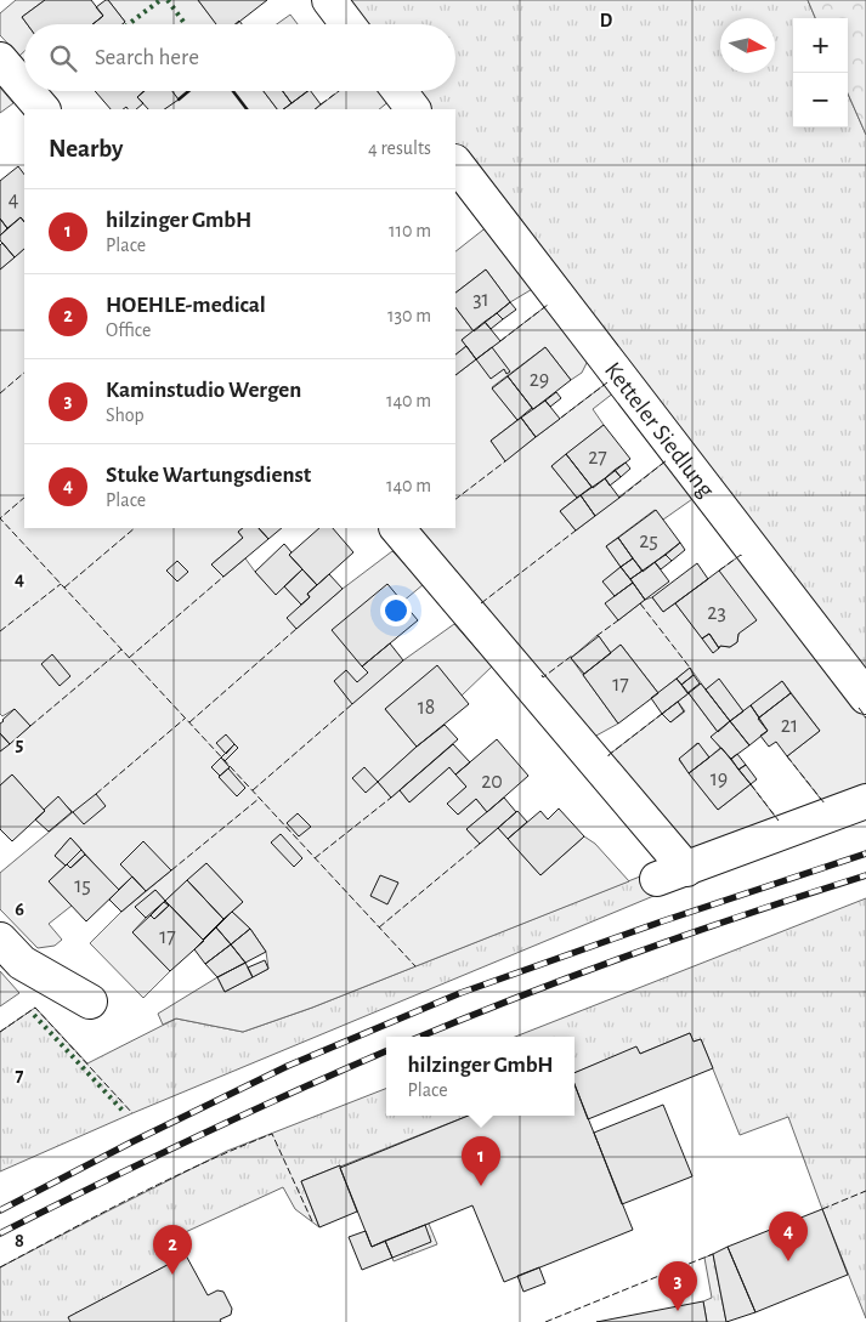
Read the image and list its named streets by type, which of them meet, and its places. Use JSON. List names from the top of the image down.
{
  "streets": {
    "street": ["Ketteler Siedlung"]
  },
  "house_numbers": [
    "4",
    "31",
    "29",
    "27",
    "25",
    "23",
    "17",
    "18",
    "21",
    "19",
    "20",
    "15",
    "17"
  ],
  "north": "right",
  "page": {
    "map_buttons": ["+", "−"],
    "search": "Search here",
    "heading": ["Nearby", "4 results"],
    "list": [
      {
        "mark": "1",
        "name": "hilzinger GmbH",
        "note": "Place",
        "value": "110 m"
      },
      {
        "mark": "2",
        "name": "HOEHLE-medical",
        "note": "Office",
        "value": "130 m"
      },
      {
        "mark": "3",
        "name": "Kaminstudio Wergen",
        "note": "Shop",
        "value": "140 m"
      },
      {
        "mark": "4",
        "name": "Stuke Wartungsdienst",
        "note": "Place",
        "value": "140 m"
      }
    ],
    "popup": ["hilzinger GmbH", "Place"],
    "pins": [
      "1",
      "4",
      "2",
      "3"
    ]
  },
  "grid": {
    "columns": ["D"],
    "rows": [
      "4",
      "5",
      "6",
      "7",
      "8"
    ]
  }
}
